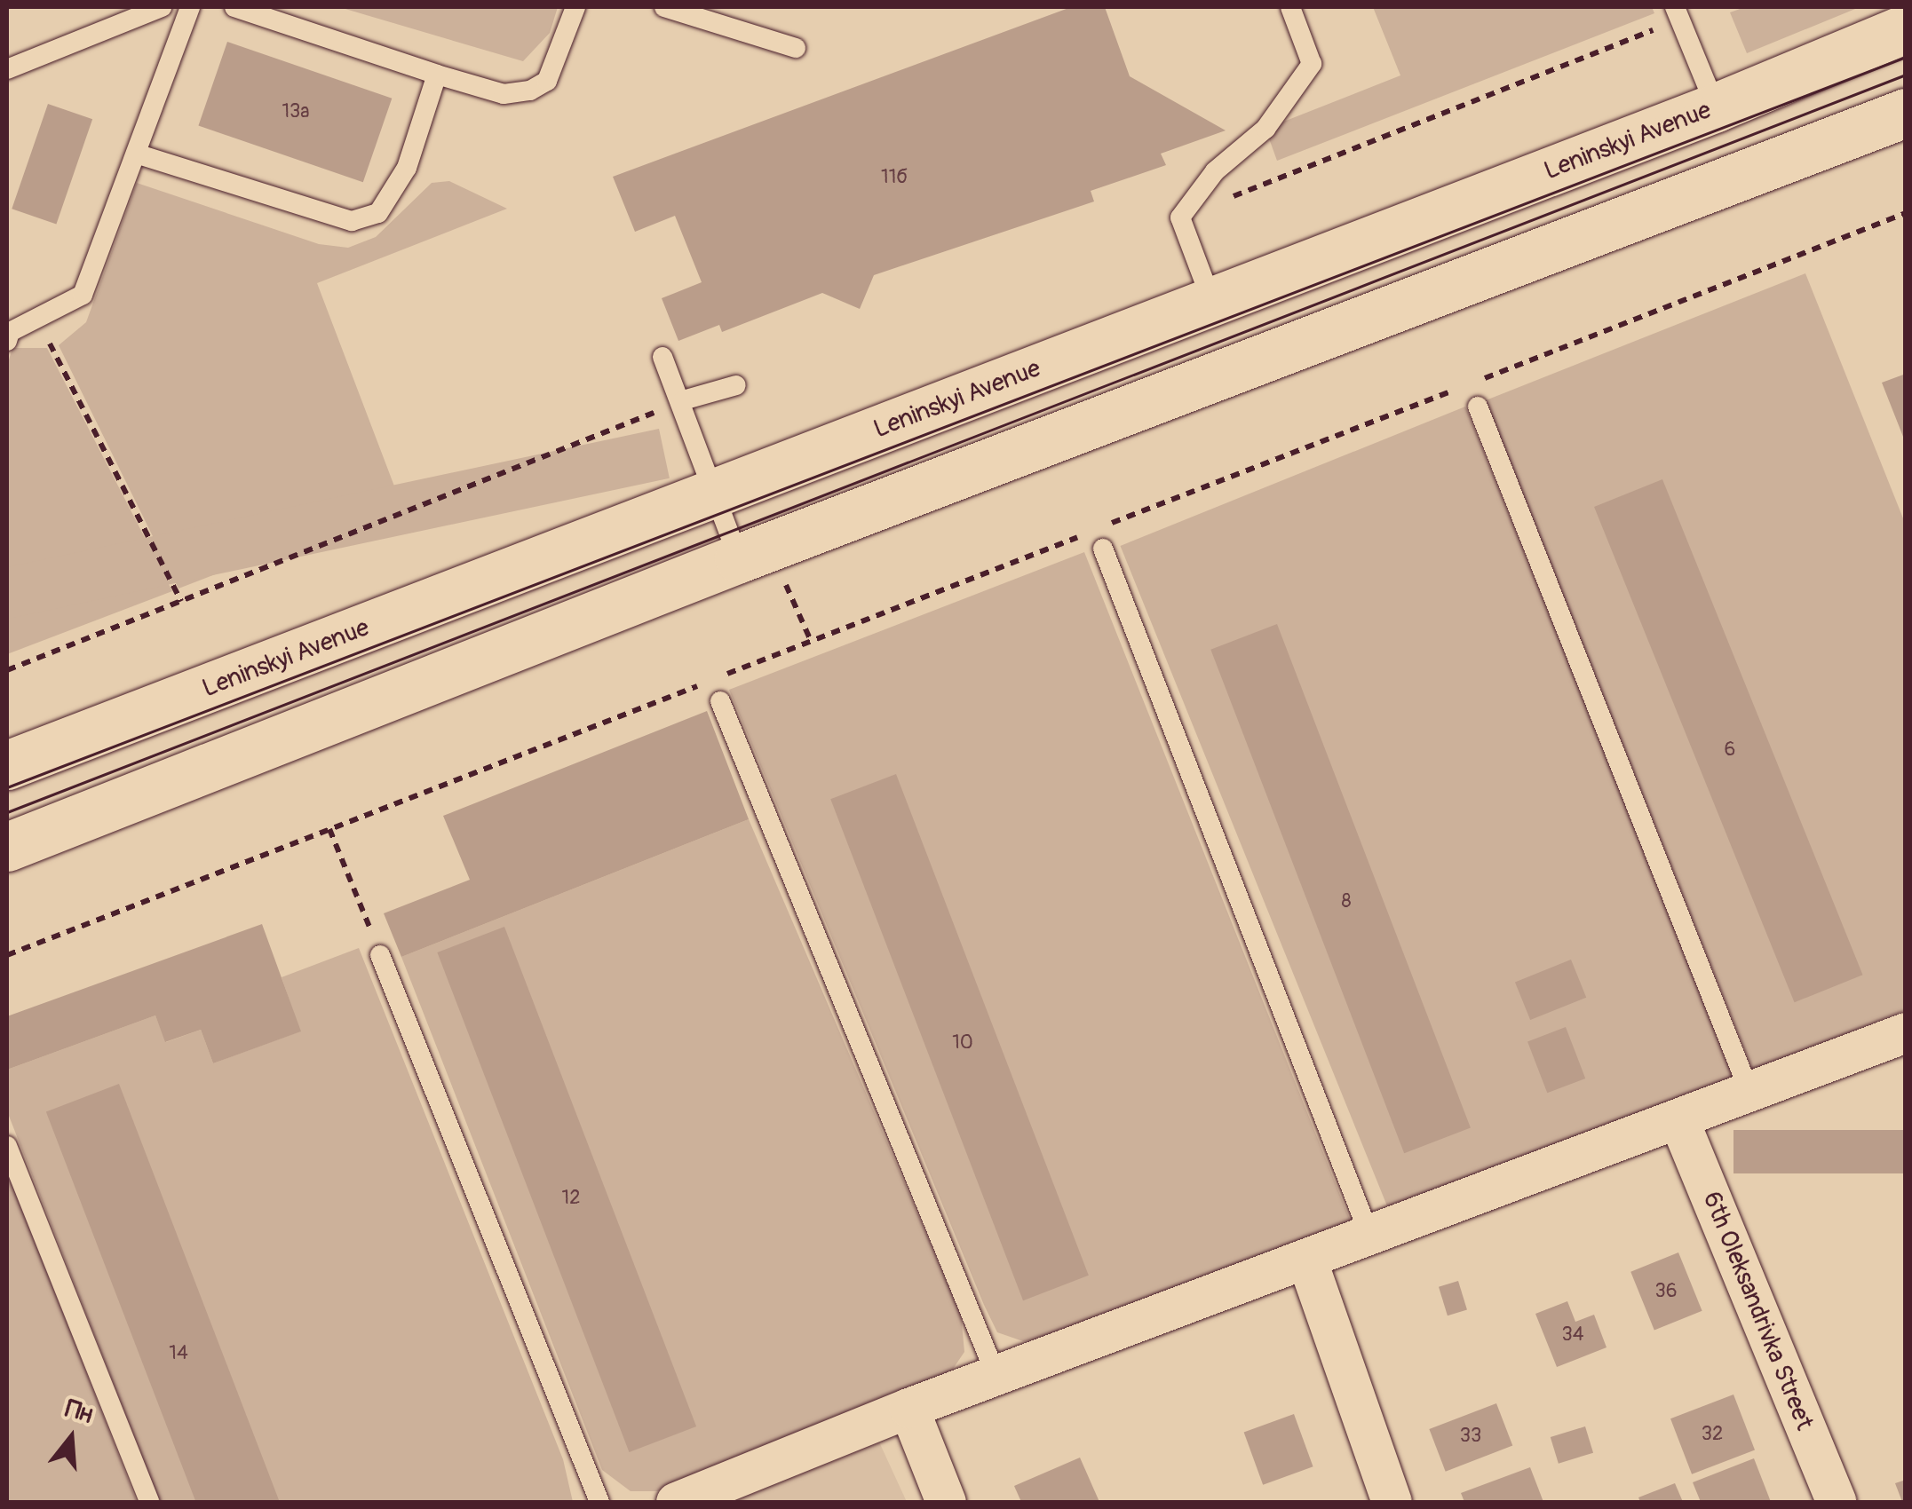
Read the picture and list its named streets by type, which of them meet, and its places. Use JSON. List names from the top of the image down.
{
  "streets": {
    "main road": ["Leninskyi Avenue"],
    "street": ["6th Oleksandrivka Street"]
  },
  "house_numbers": [
    "13а",
    "11б",
    "6",
    "8",
    "10",
    "12",
    "36",
    "34",
    "14",
    "32",
    "33"
  ],
  "north": "top"
}
